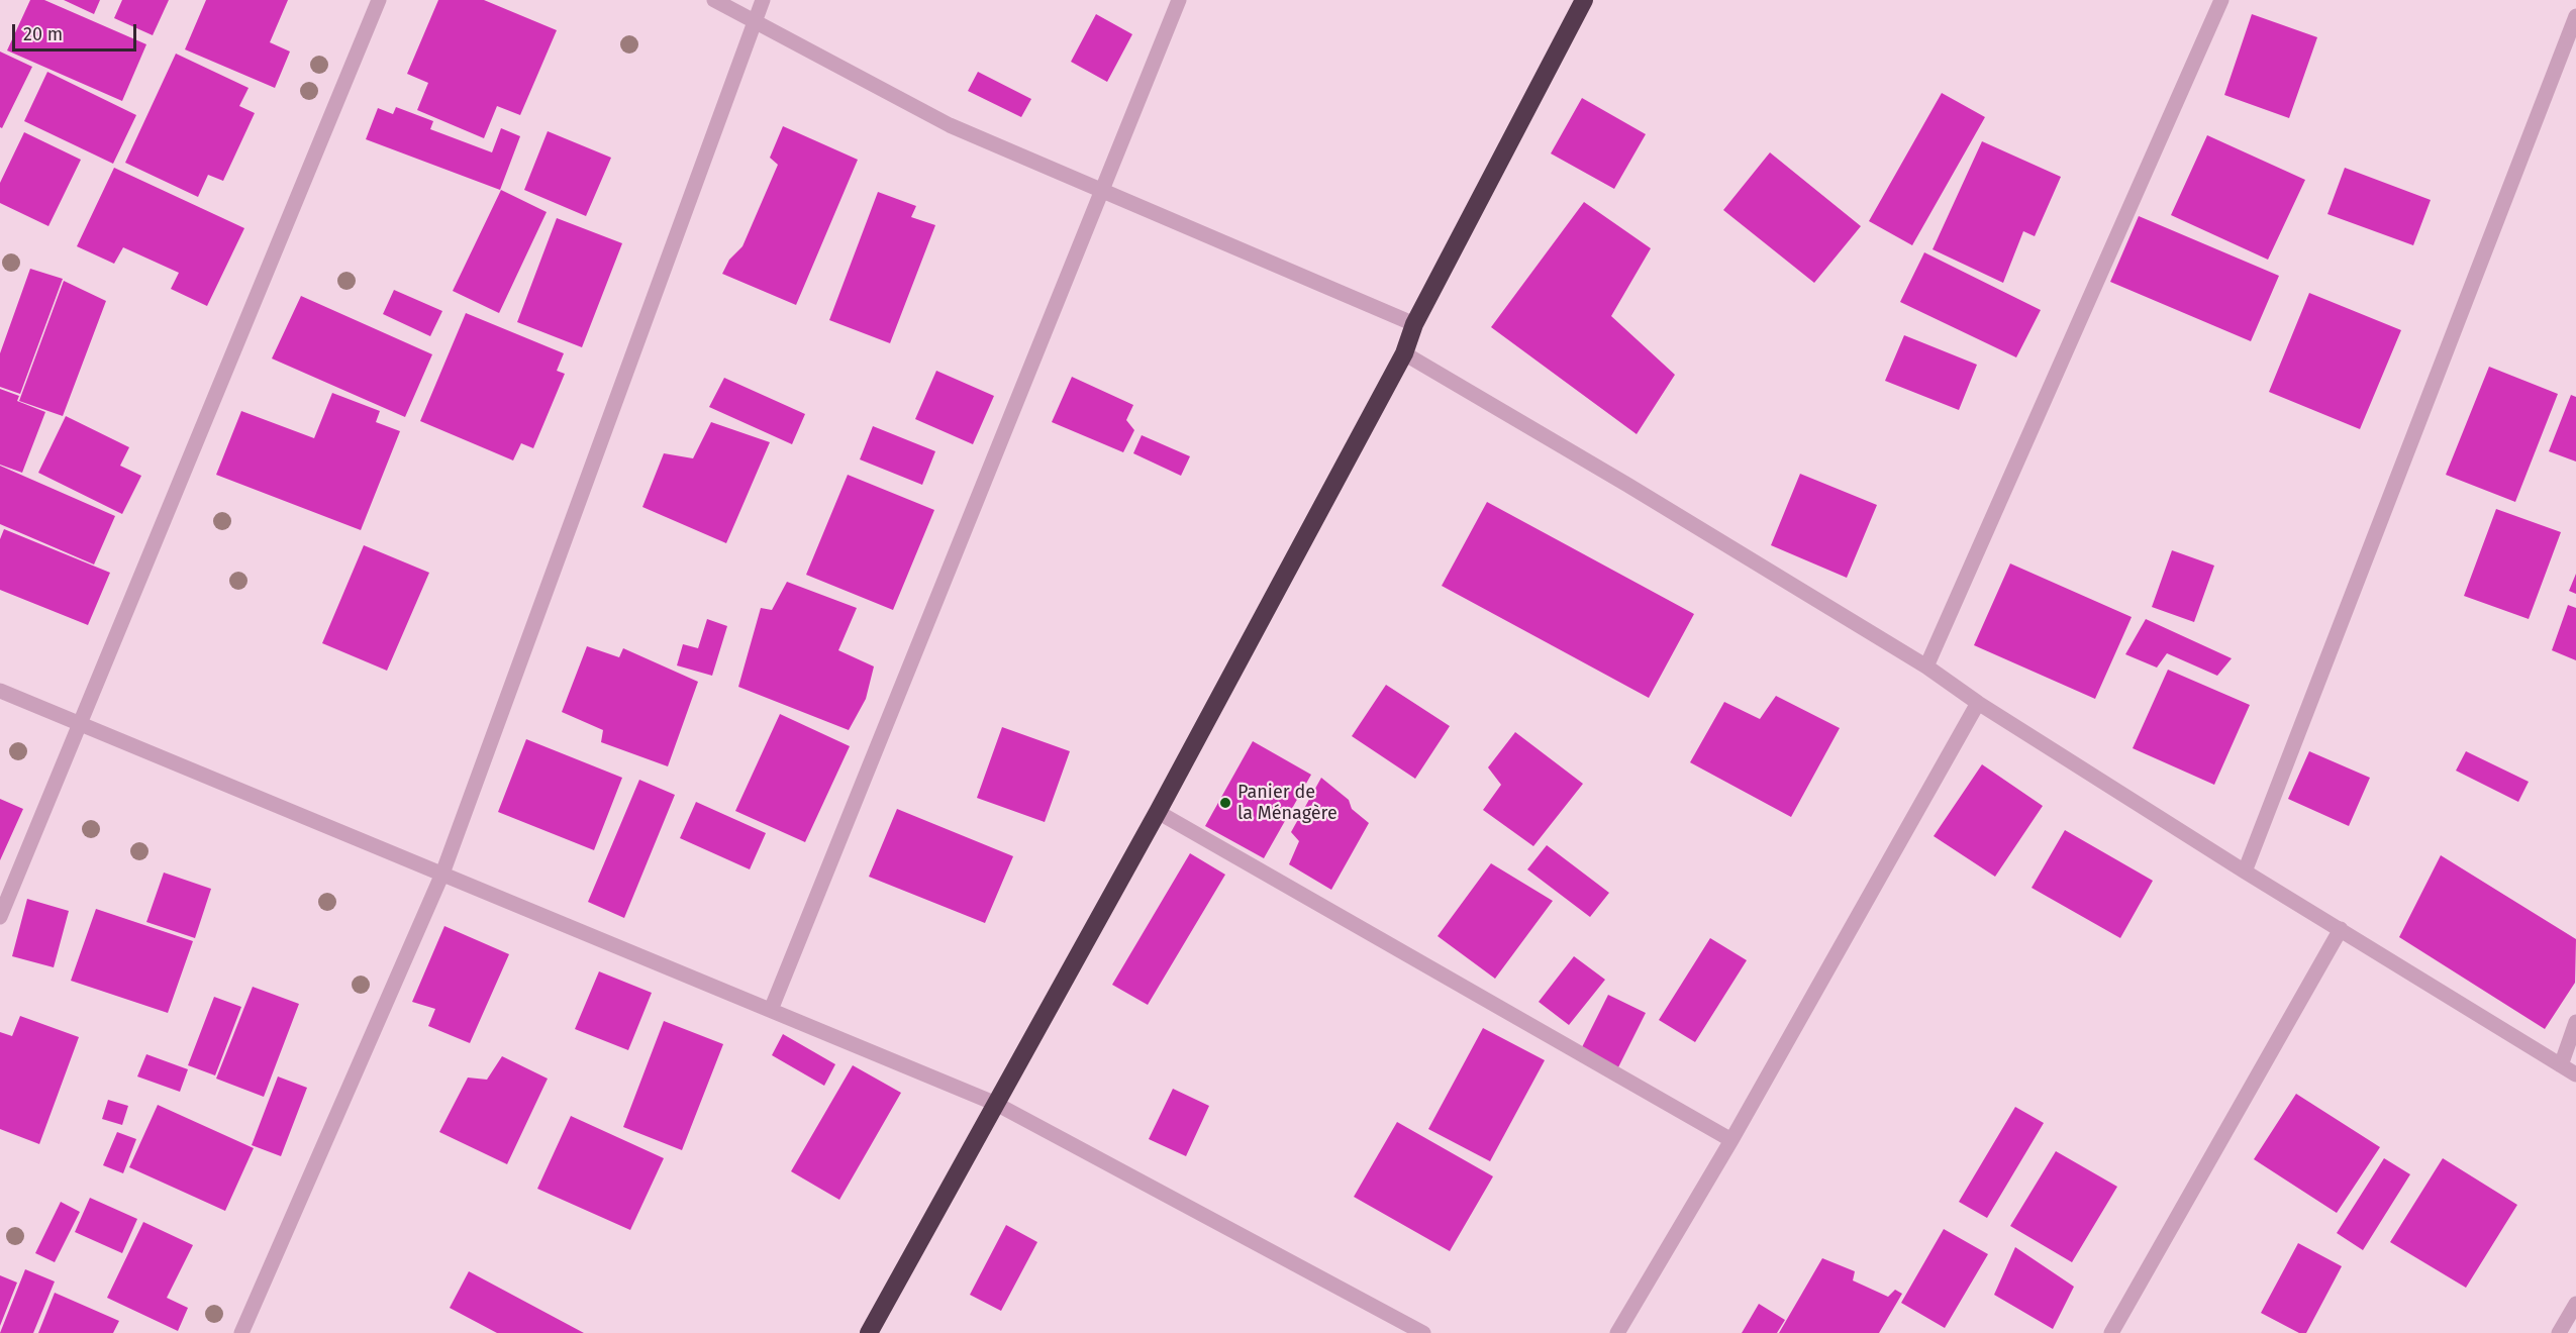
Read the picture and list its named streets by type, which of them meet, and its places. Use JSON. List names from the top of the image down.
{
  "places": ["Panier de la Ménagère"],
  "scale_bar": "20 m"
}
